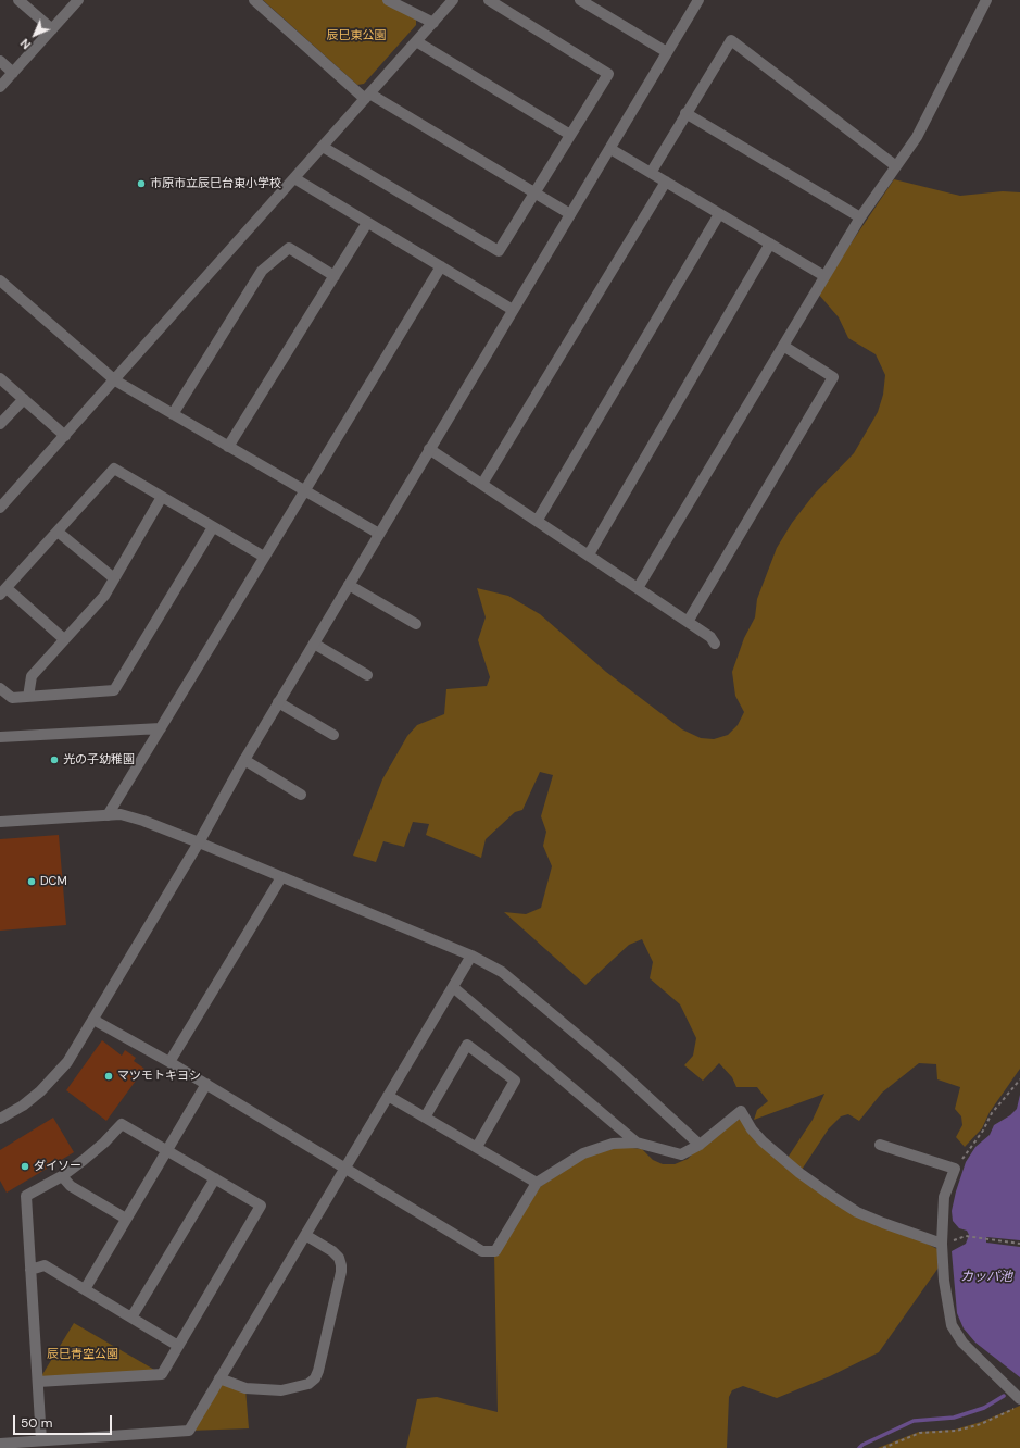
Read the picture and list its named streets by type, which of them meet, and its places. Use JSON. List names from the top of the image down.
{
  "water": ["カッパ池"],
  "parks": ["辰巳東公園", "辰巳青空公園"],
  "places": [
    "市原市立辰巳台東小学校",
    "光の子幼稚園",
    "DCM",
    "マツモトキヨシ",
    "ダイソー"
  ],
  "scale_bar": "50 m",
  "north": "bottom left"
}
